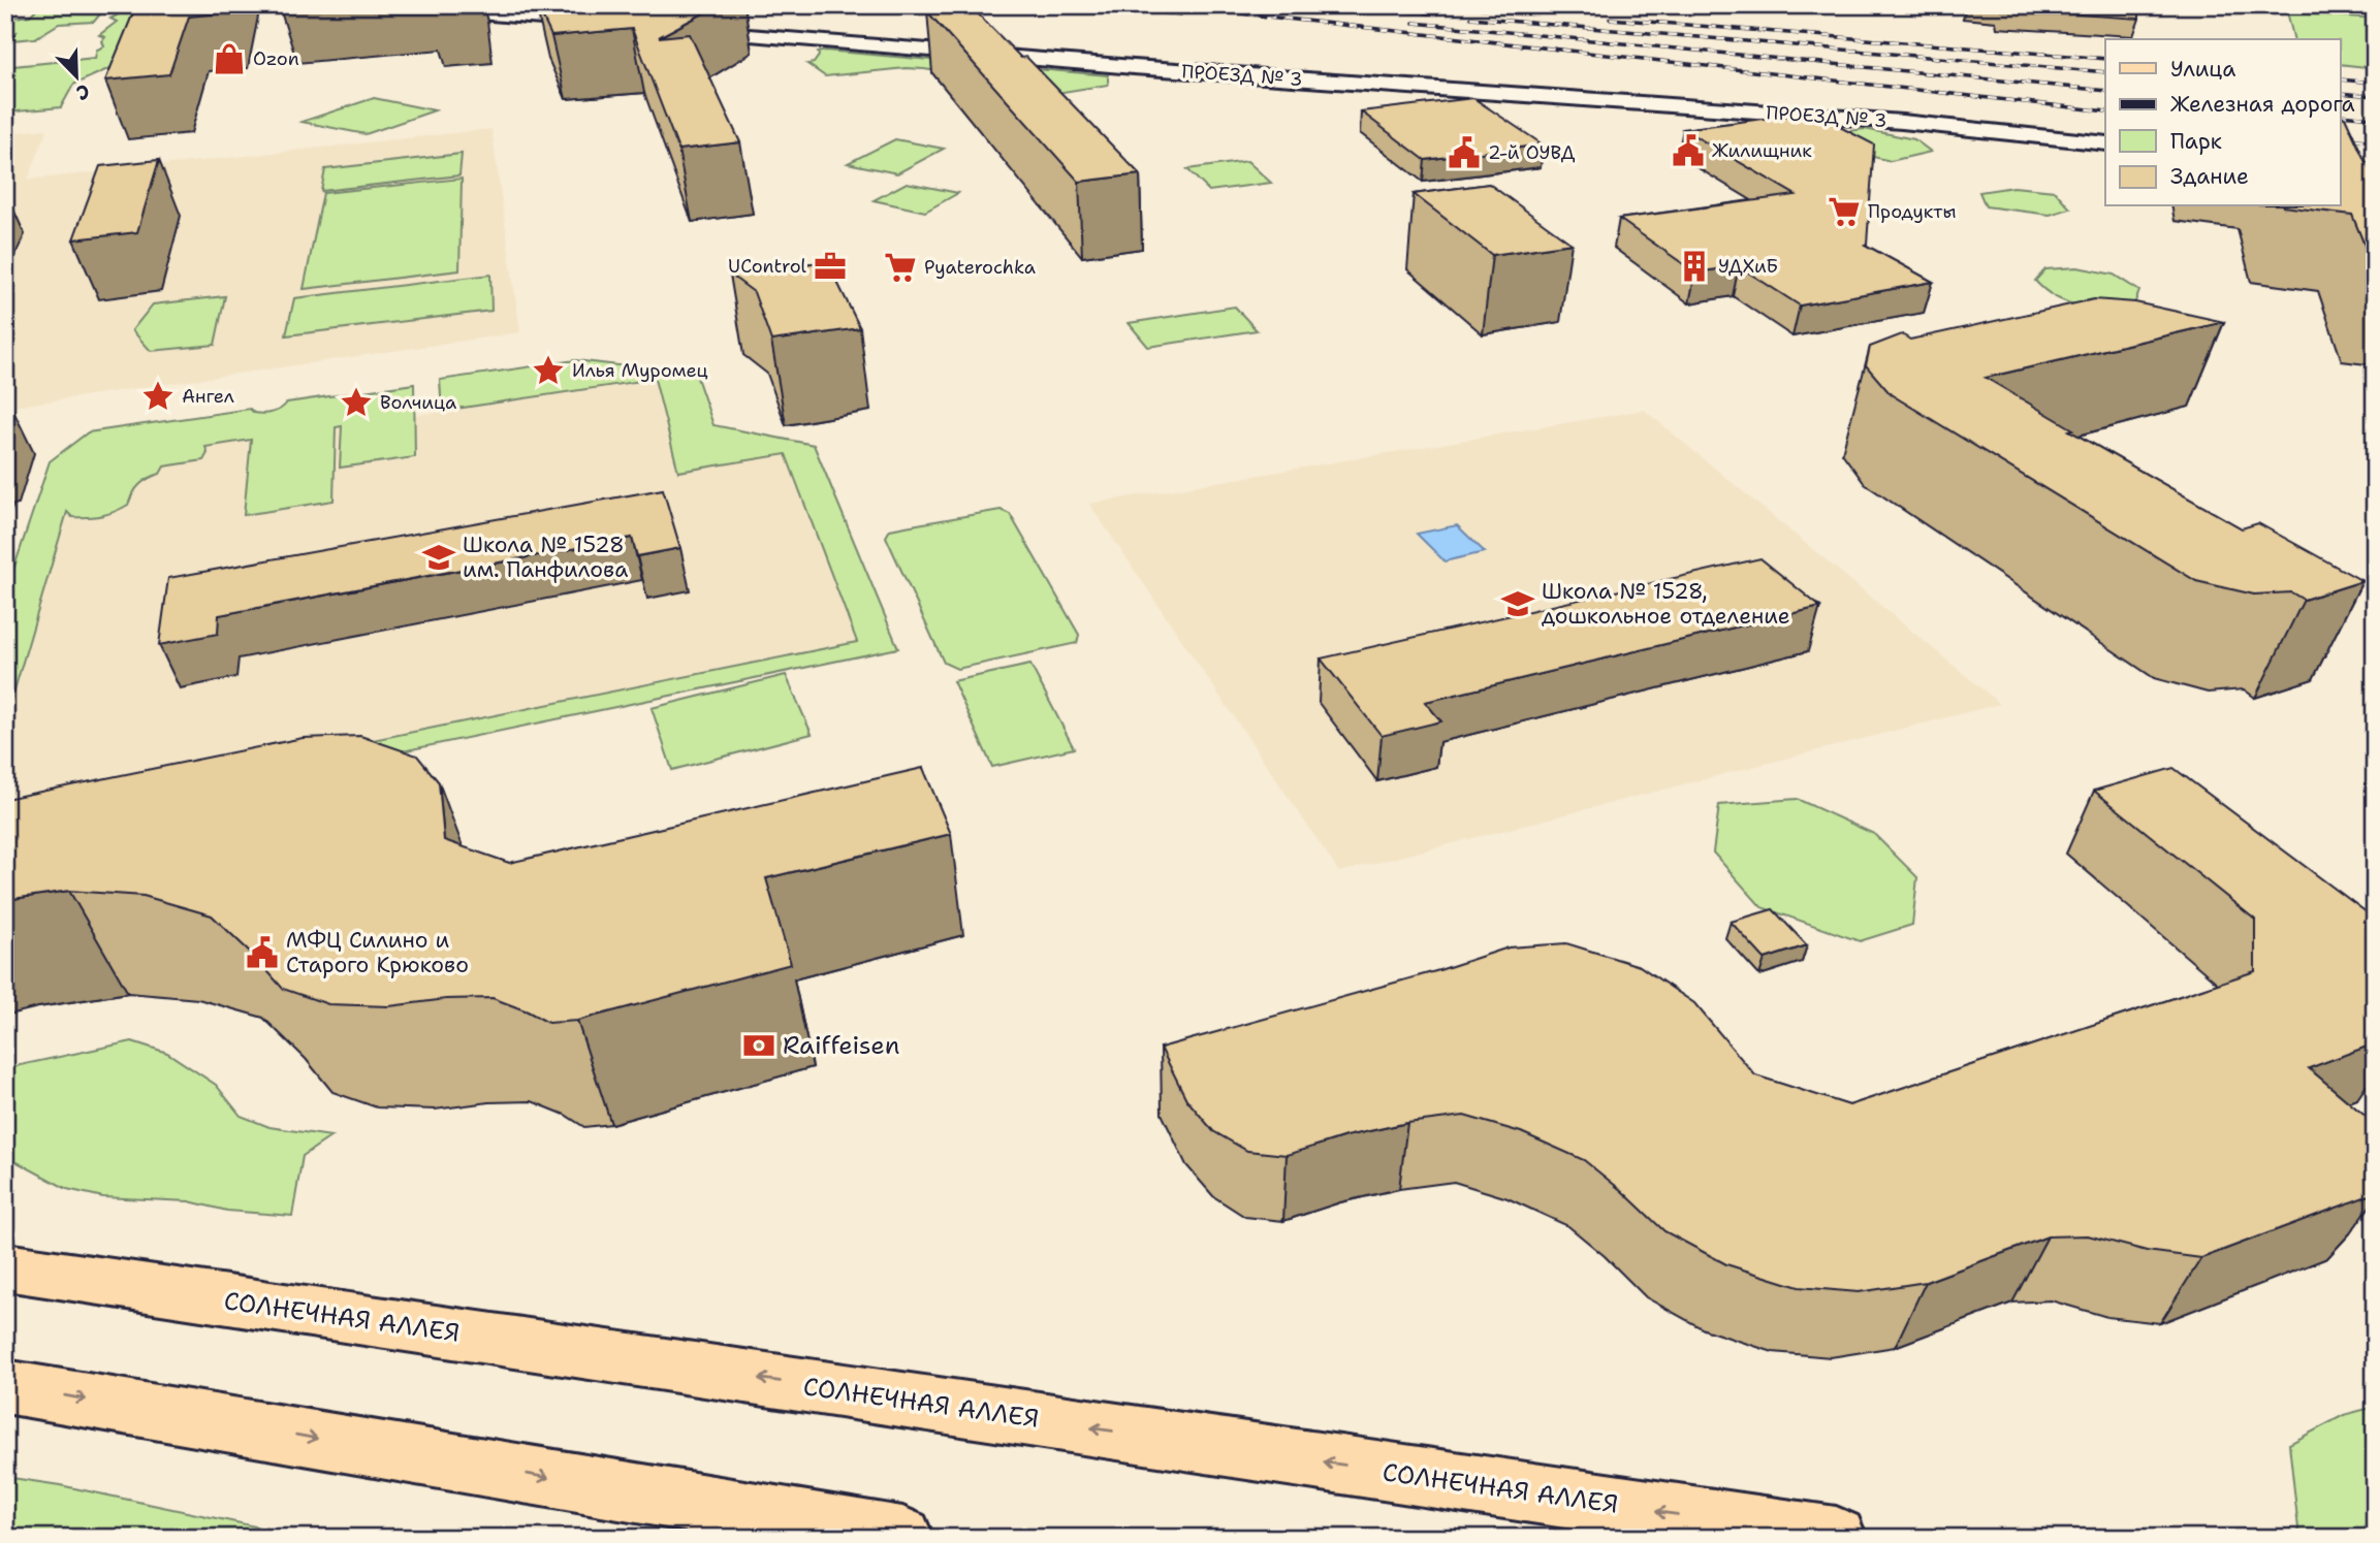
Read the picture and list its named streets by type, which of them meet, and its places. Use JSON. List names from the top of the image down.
{
  "streets": {
    "main road": ["СОЛНЕЧНАЯ АЛЛЕЯ"],
    "street": ["ПРОЕЗД № 3"]
  },
  "places": {
    "shop": ["Ozon"],
    "public building": ["Жилищник", "2-й ОУВД", "МФЦ Силино и Старого Крюково"],
    "supermarket": ["Продукты", "Pyaterochka"],
    "office": ["UControl"],
    "building": ["УДХиБ"],
    "place": ["Илья Муромец", "Ангел", "Волчица"],
    "school or university": ["Школа № 1528 им. Панфилова", "Школа № 1528, дошкольное отделение"],
    "bank": ["Raiffeisen"]
  },
  "legend": [
    "Улица",
    "Железная дорога",
    "Парк",
    "Здание"
  ],
  "north": "bottom right"
}
